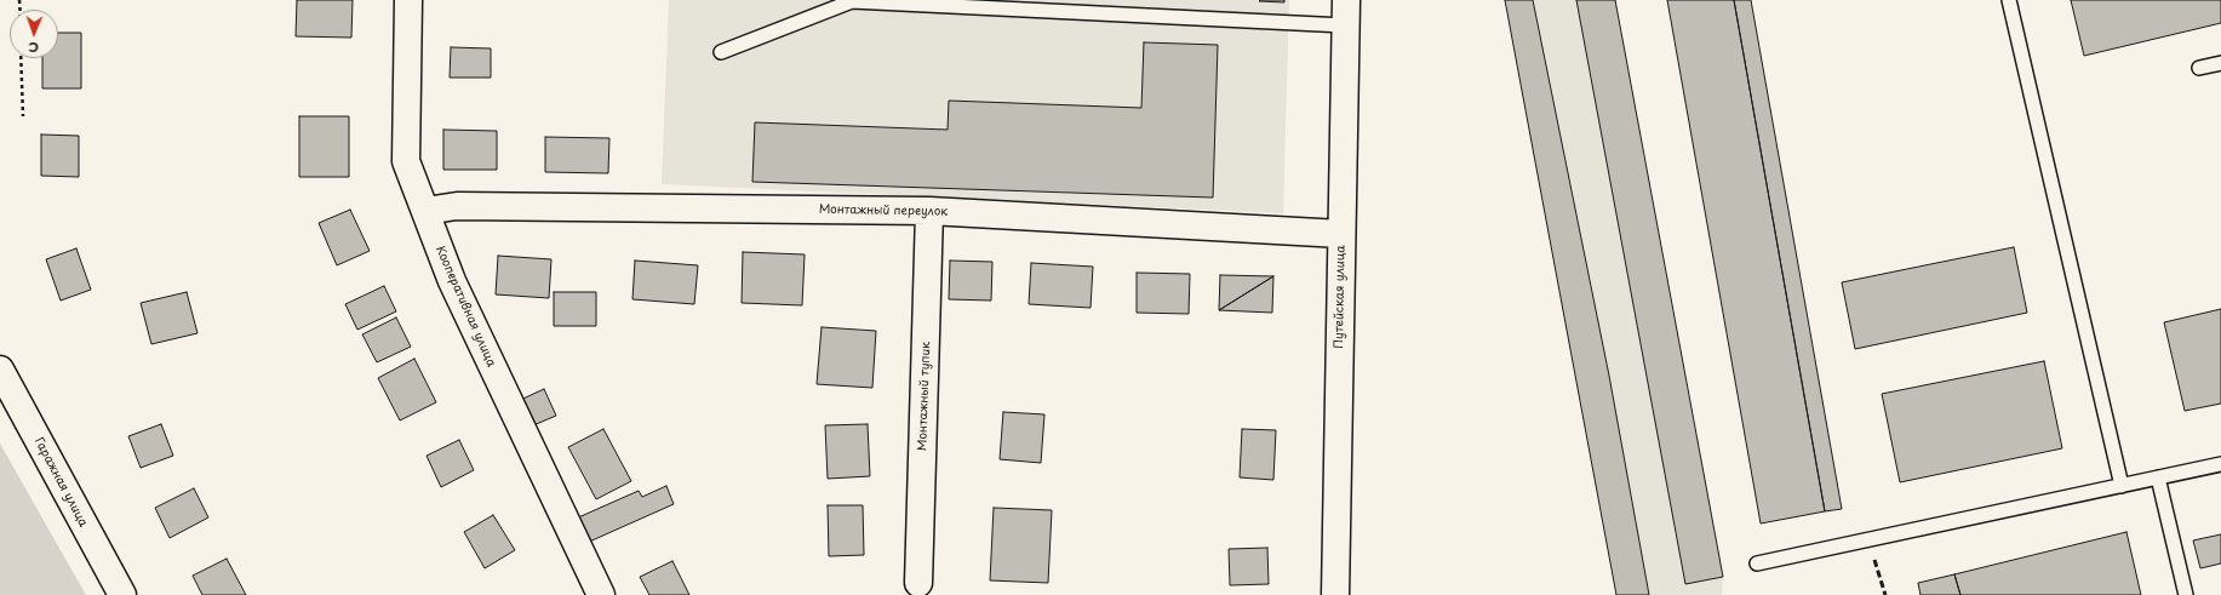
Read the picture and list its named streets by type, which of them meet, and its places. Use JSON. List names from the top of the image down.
{
  "streets": {
    "street": [
      "Монтажный переулок",
      "Путейская улица",
      "Кооперативная улица",
      "Монтажный тупик",
      "Гаражная улица"
    ]
  },
  "crossings": [
    ["Монтажный переулок", "Путейская улица"],
    ["Монтажный переулок", "Кооперативная улица"],
    ["Монтажный переулок", "Монтажный тупик"]
  ],
  "north": "bottom"
}
